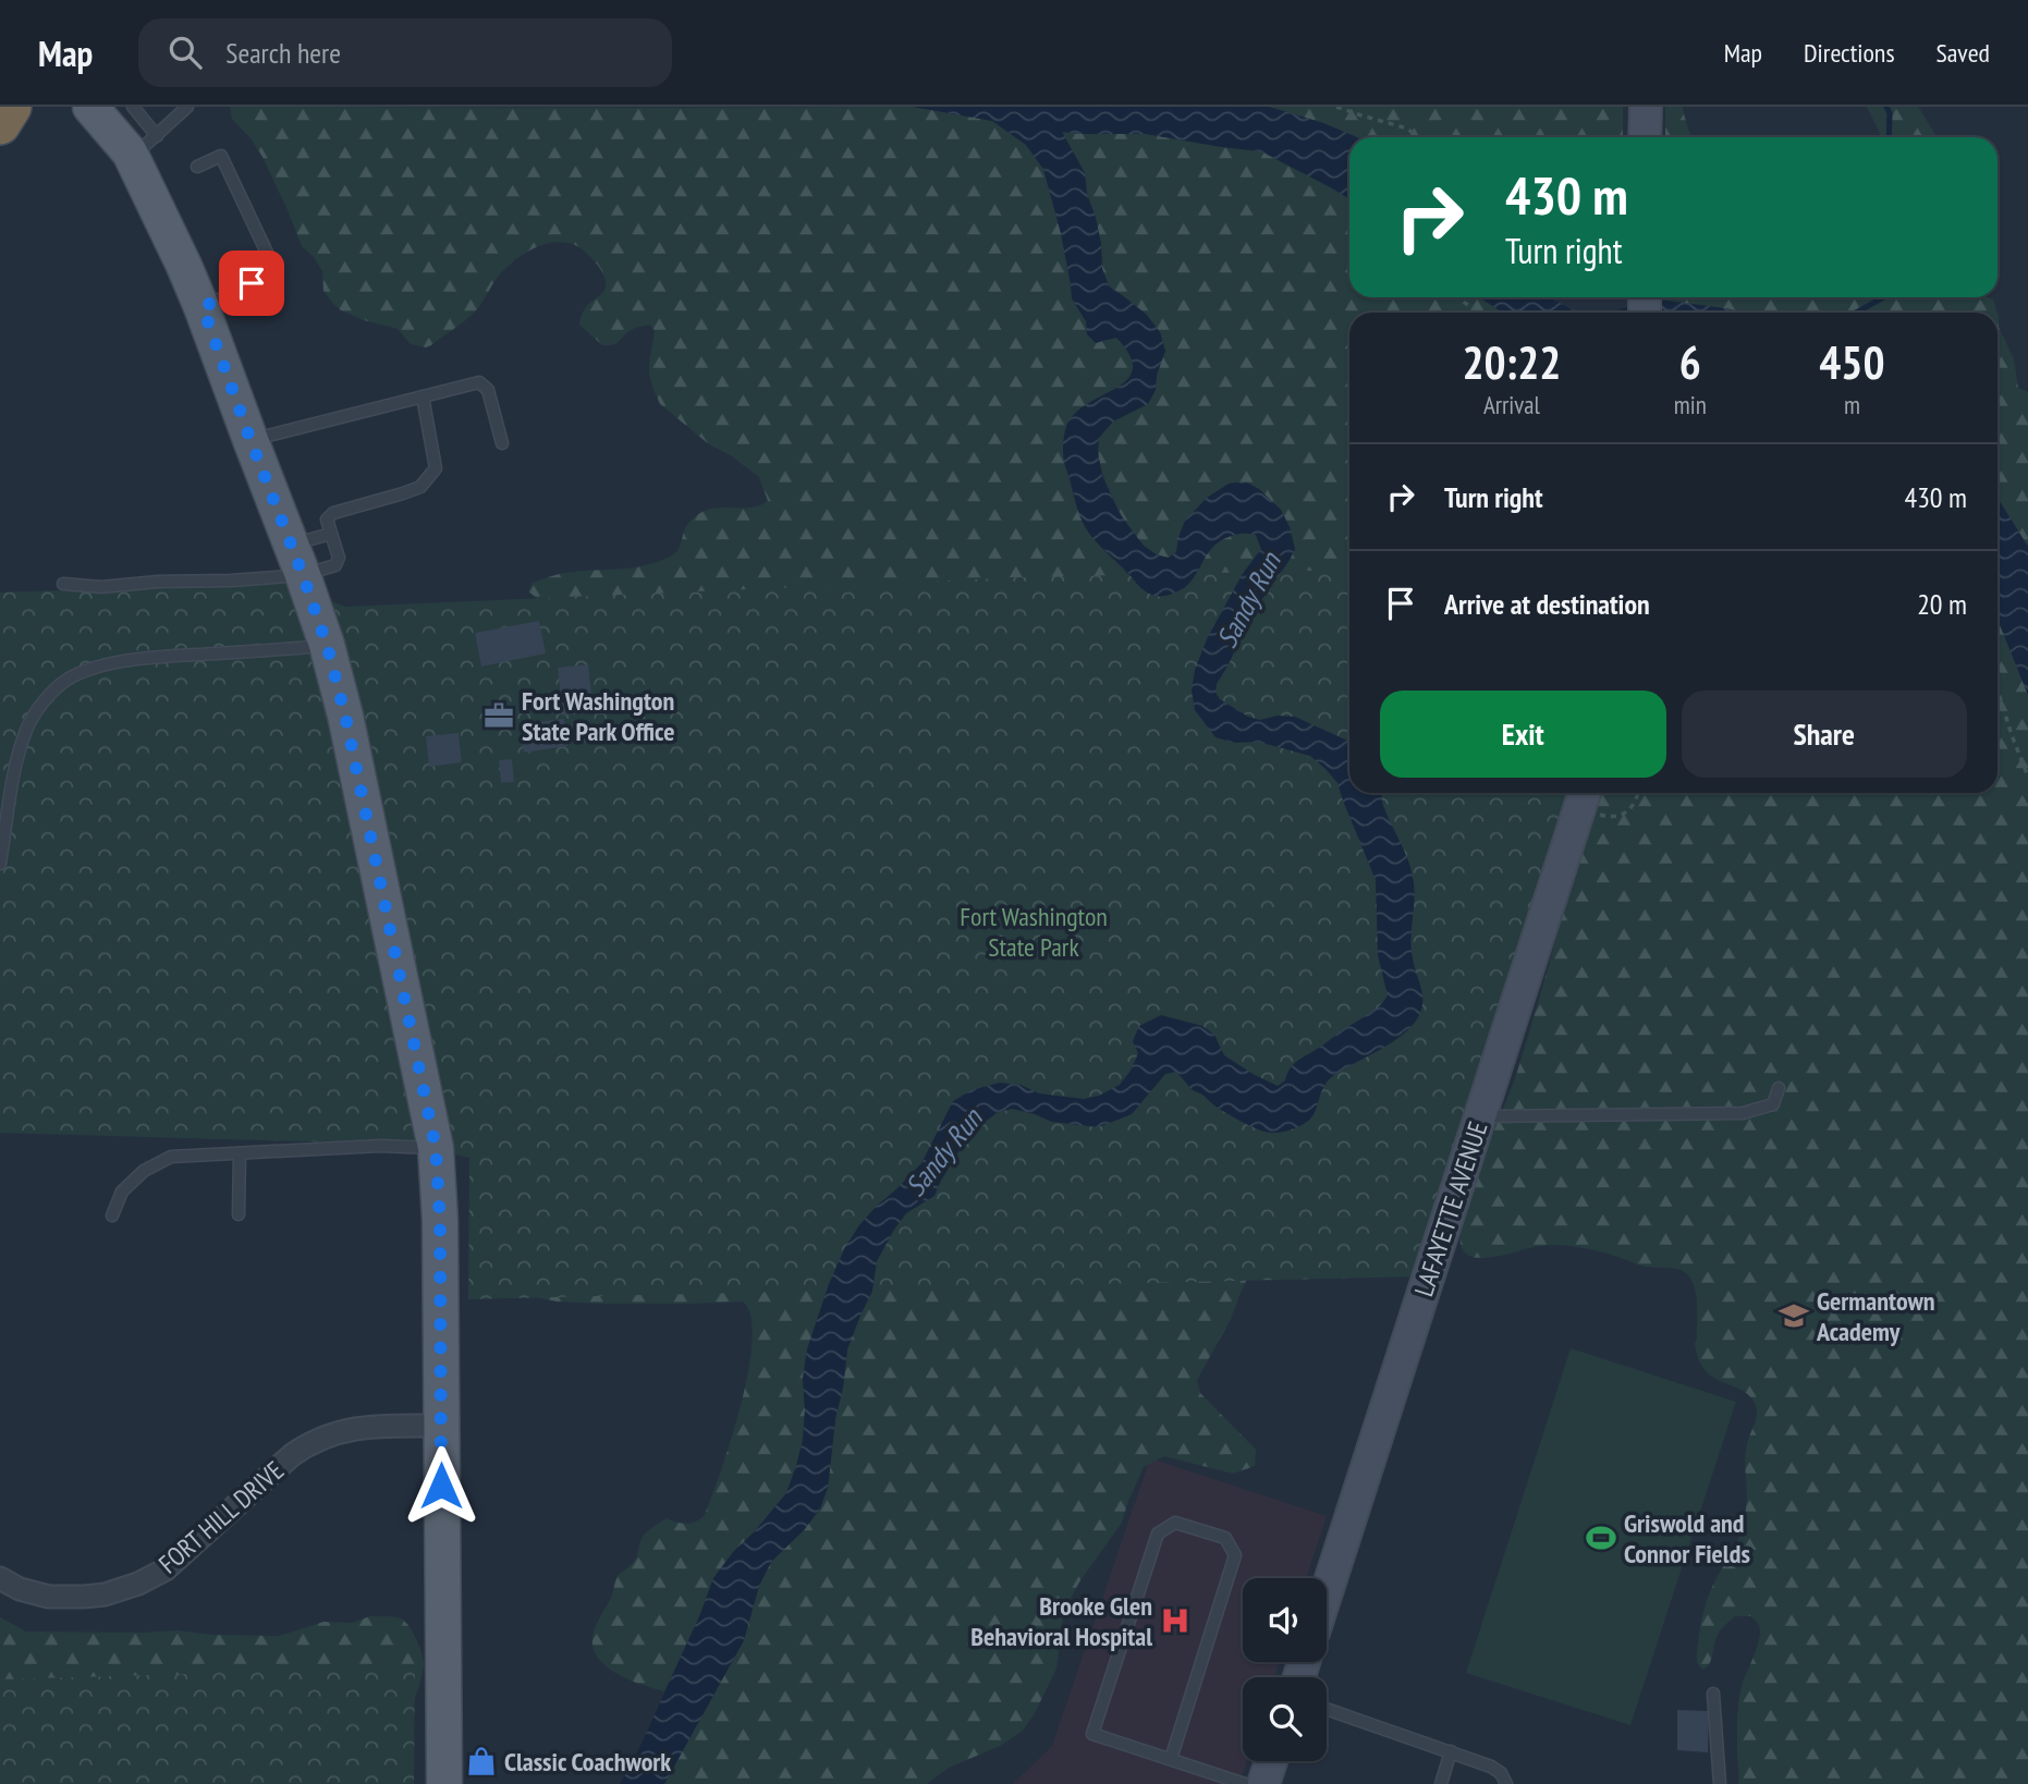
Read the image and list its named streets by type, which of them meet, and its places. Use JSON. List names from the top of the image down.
{
  "streets": {
    "main road": ["LAFAYETTE AVENUE"],
    "street": ["FORT HILL DRIVE"]
  },
  "water": ["Sandy Run"],
  "parks": ["Fort Washington State Park"],
  "places": {
    "office": ["Fort Washington State Park Office"],
    "school or university": ["Germantown Academy"],
    "sports": ["Griswold and Connor Fields"],
    "hospital": ["Brooke Glen Behavioral Hospital"],
    "shop": ["Classic Coachwork"]
  },
  "page": {
    "header": "Map",
    "search": "Search here",
    "nav": ["Map", "Directions", "Saved"],
    "turn": ["430 m", "Turn right"],
    "eta": [
      "20:22",
      "Arrival",
      "6",
      "min",
      "450",
      "m"
    ],
    "list": [
      {
        "name": "Turn right",
        "value": "430 m"
      },
      {
        "name": "Arrive at destination",
        "value": "20 m"
      }
    ],
    "buttons": ["Exit", "Share"]
  }
}
